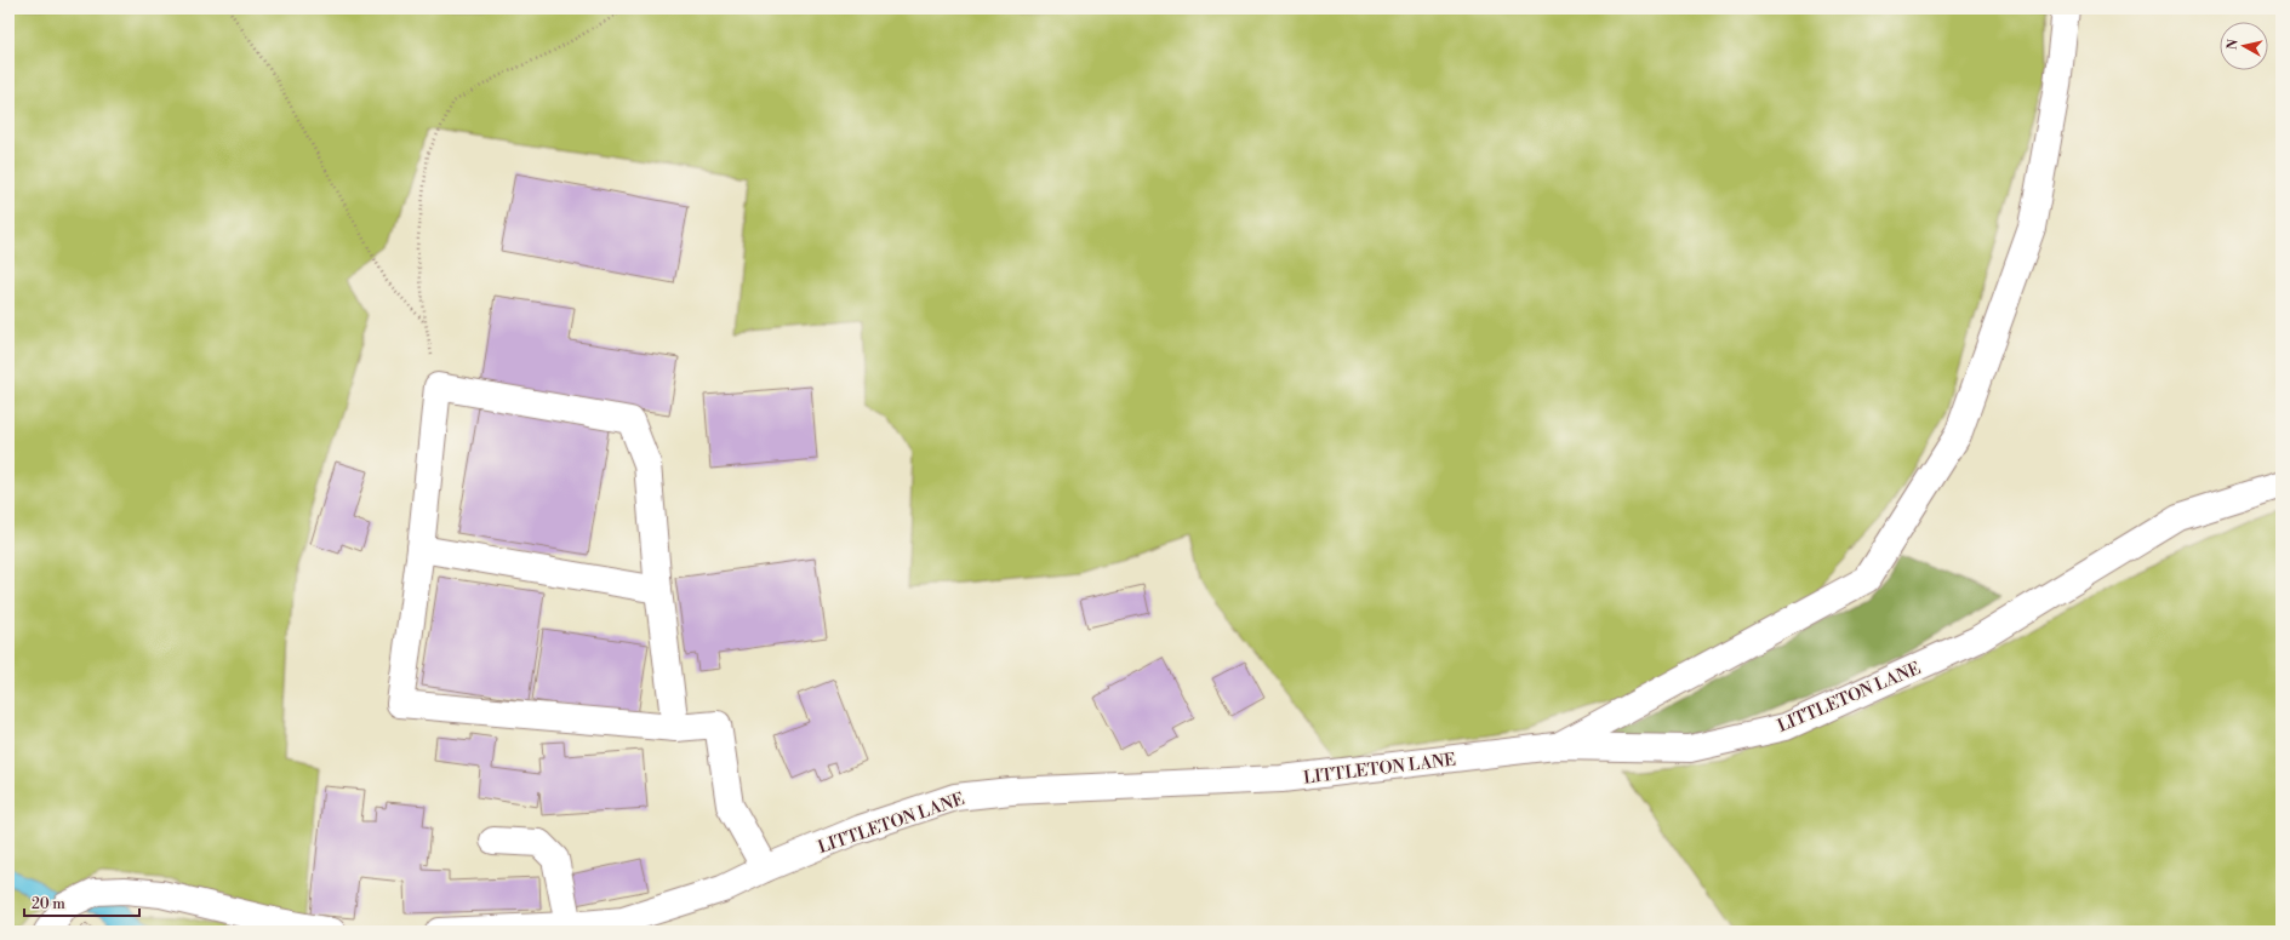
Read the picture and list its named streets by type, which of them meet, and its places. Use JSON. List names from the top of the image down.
{
  "streets": {
    "street": ["LITTLETON LANE"]
  },
  "scale_bar": "20 m",
  "north": "left"
}
